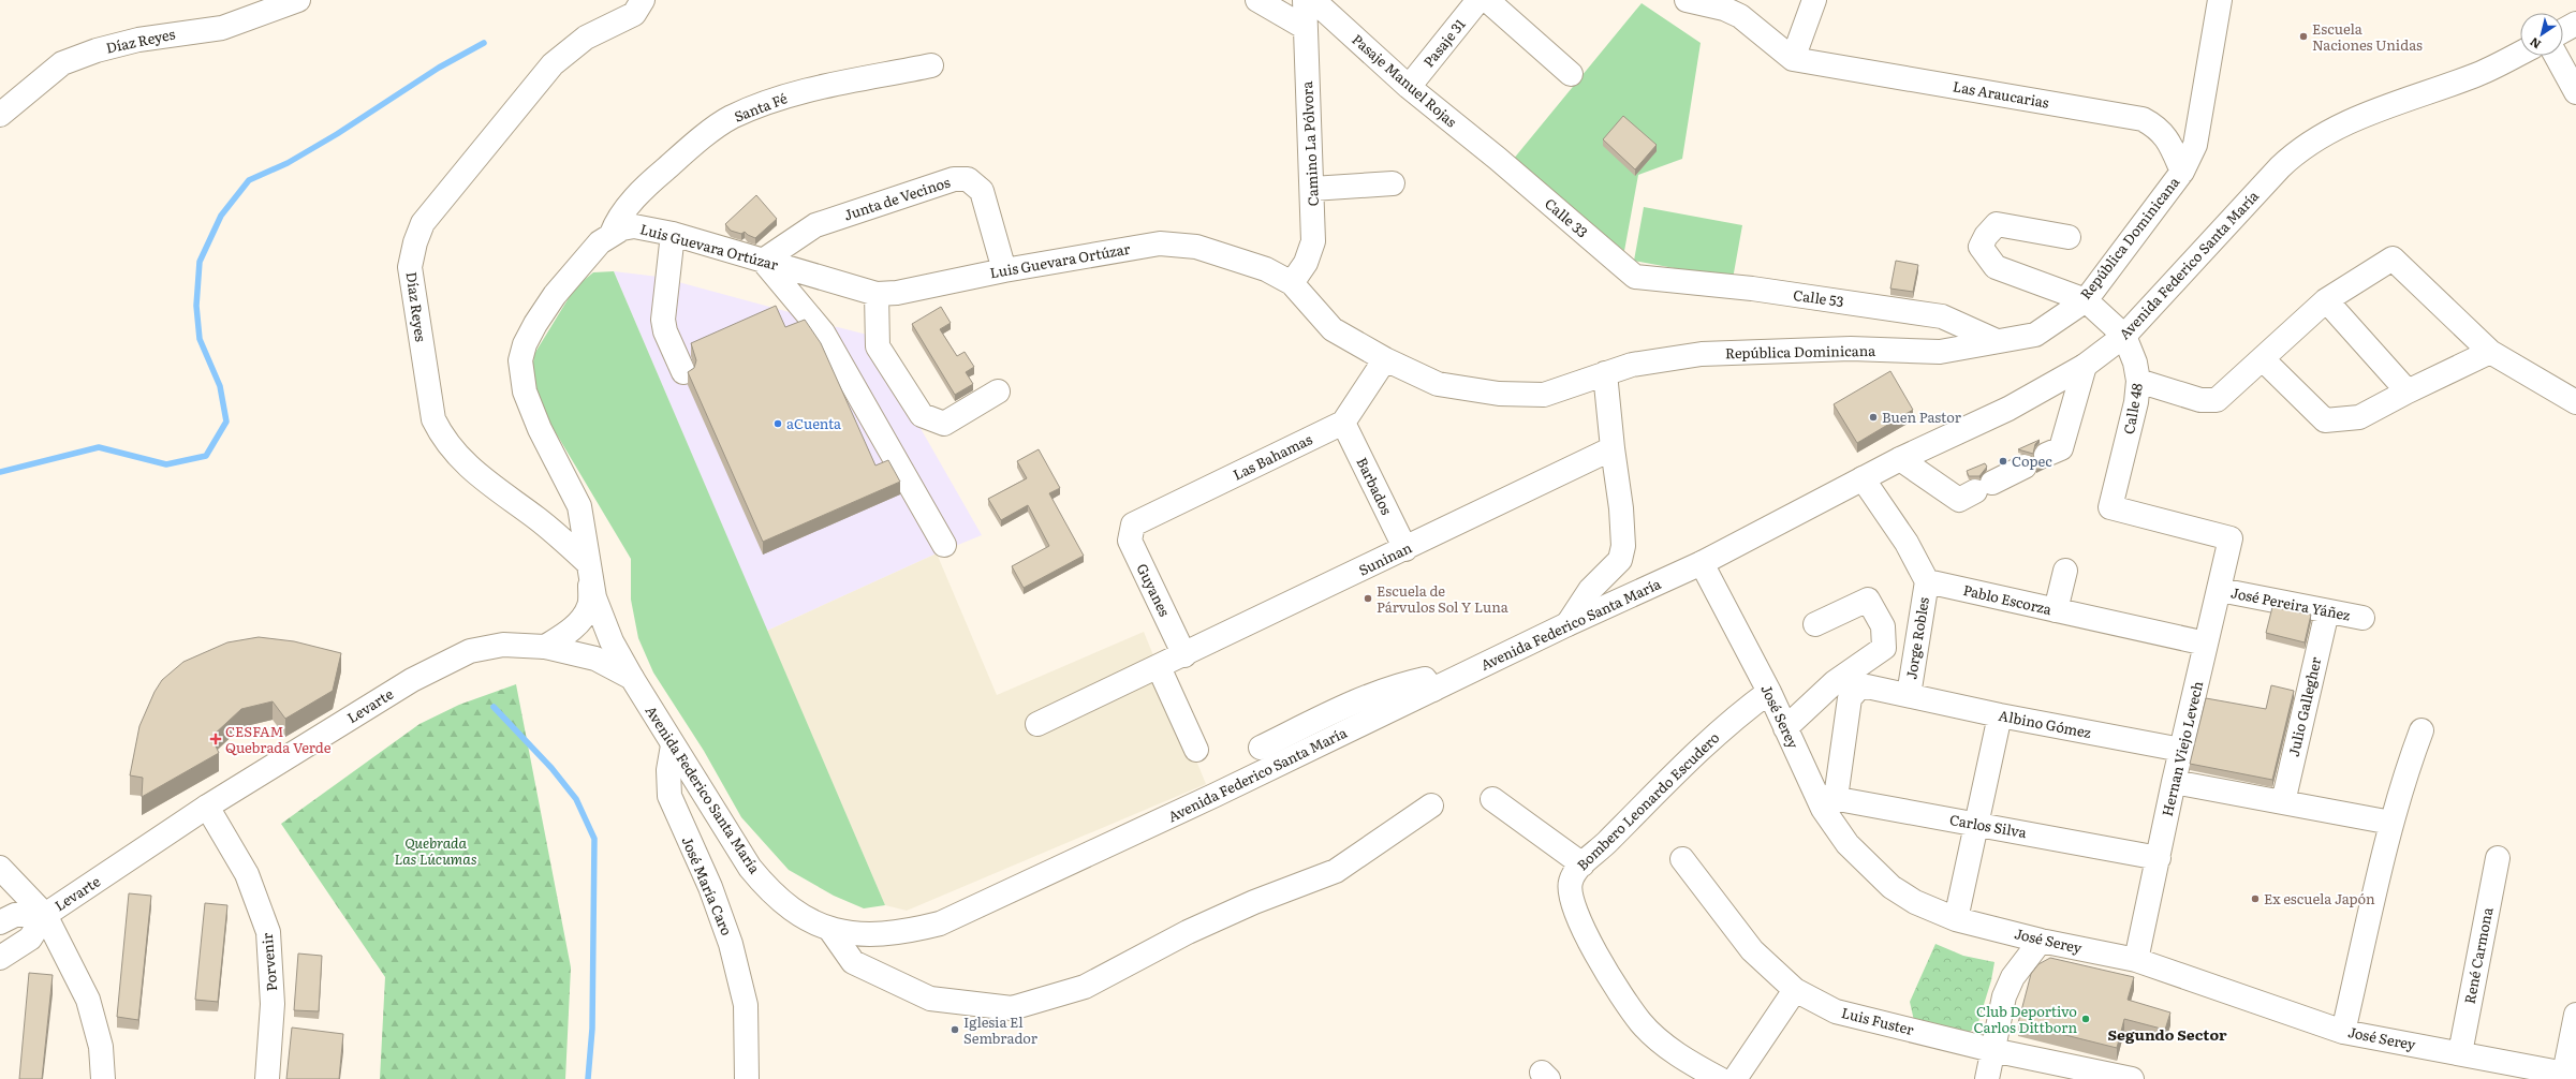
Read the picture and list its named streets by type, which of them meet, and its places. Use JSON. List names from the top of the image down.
{
  "streets": {
    "street": [
      "Díaz Reyes",
      "Pasaje 31",
      "Pasaje Manuel Rojas",
      "Las Araucarias",
      "Santa Fé",
      "Camino La Pólvora",
      "Junta de Vecinos",
      "Calle 33",
      "República Dominicana",
      "Luis Guevara Ortúzar",
      "Avenida Federico Santa María",
      "Calle 53",
      "Calle 48",
      "Las Bahamas",
      "Barbados",
      "Suninan",
      "Guyanes",
      "Pablo Escorza",
      "José Pereira Yáñez",
      "Jorge Robles",
      "Levarte",
      "Julio Gallegher",
      "José Serey",
      "Albino Gómez",
      "Hernan Viejo Levech",
      "Bombero Leonardo Escudero",
      "Carlos Silva",
      "José María Caro",
      "René Carmona",
      "Porvenir",
      "Luis Fuster"
    ]
  },
  "crossings": [
    ["Díaz Reyes", "Luis Guevara Ortúzar"],
    ["Pasaje 31", "Pasaje Manuel Rojas"],
    ["Pasaje Manuel Rojas", "Calle 33"],
    ["Las Araucarias", "República Dominicana"],
    ["Santa Fé", "Luis Guevara Ortúzar"],
    ["Camino La Pólvora", "República Dominicana"],
    ["Camino La Pólvora", "Luis Guevara Ortúzar"],
    ["Junta de Vecinos", "Luis Guevara Ortúzar"],
    ["Calle 33", "Calle 53"],
    ["República Dominicana", "Luis Guevara Ortúzar"],
    ["República Dominicana", "Calle 53"],
    ["República Dominicana", "Calle 48"],
    ["Luis Guevara Ortúzar", "Avenida Federico Santa María"],
    ["Luis Guevara Ortúzar", "Levarte"],
    ["Avenida Federico Santa María", "Calle 48"],
    ["Avenida Federico Santa María", "Levarte"],
    ["Avenida Federico Santa María", "José Serey"],
    ["Avenida Federico Santa María", "José María Caro"],
    ["Calle 48", "Hernan Viejo Levech"],
    ["Las Bahamas", "Barbados"],
    ["Las Bahamas", "Guyanes"],
    ["Barbados", "Suninan"],
    ["Suninan", "Guyanes"],
    ["Pablo Escorza", "Jorge Robles"],
    ["Pablo Escorza", "Hernan Viejo Levech"],
    ["José Pereira Yáñez", "Julio Gallegher"],
    ["José Pereira Yáñez", "Hernan Viejo Levech"],
    ["Jorge Robles", "Albino Gómez"],
    ["Levarte", "Porvenir"],
    ["José Serey", "Albino Gómez"],
    ["José Serey", "Hernan Viejo Levech"],
    ["José Serey", "Bombero Leonardo Escudero"],
    ["José Serey", "Carlos Silva"],
    ["José Serey", "René Carmona"],
    ["Albino Gómez", "Hernan Viejo Levech"],
    ["Albino Gómez", "Carlos Silva"],
    ["Hernan Viejo Levech", "Carlos Silva"]
  ],
  "districts": ["Segundo Sector"],
  "parks": ["Quebrada Las Lúcumas"],
  "places": {
    "other": [
      "Escuela Naciones Unidas",
      "Buen Pastor",
      "aCuenta",
      "Copec",
      "Escuela de Párvulos Sol Y Luna",
      "Ex escuela Japón",
      "Club Deportivo Carlos Dittborn",
      "Iglesia El Sembrador"
    ],
    "health": ["CESFAM Quebrada Verde"]
  },
  "north": "bottom left"
}
